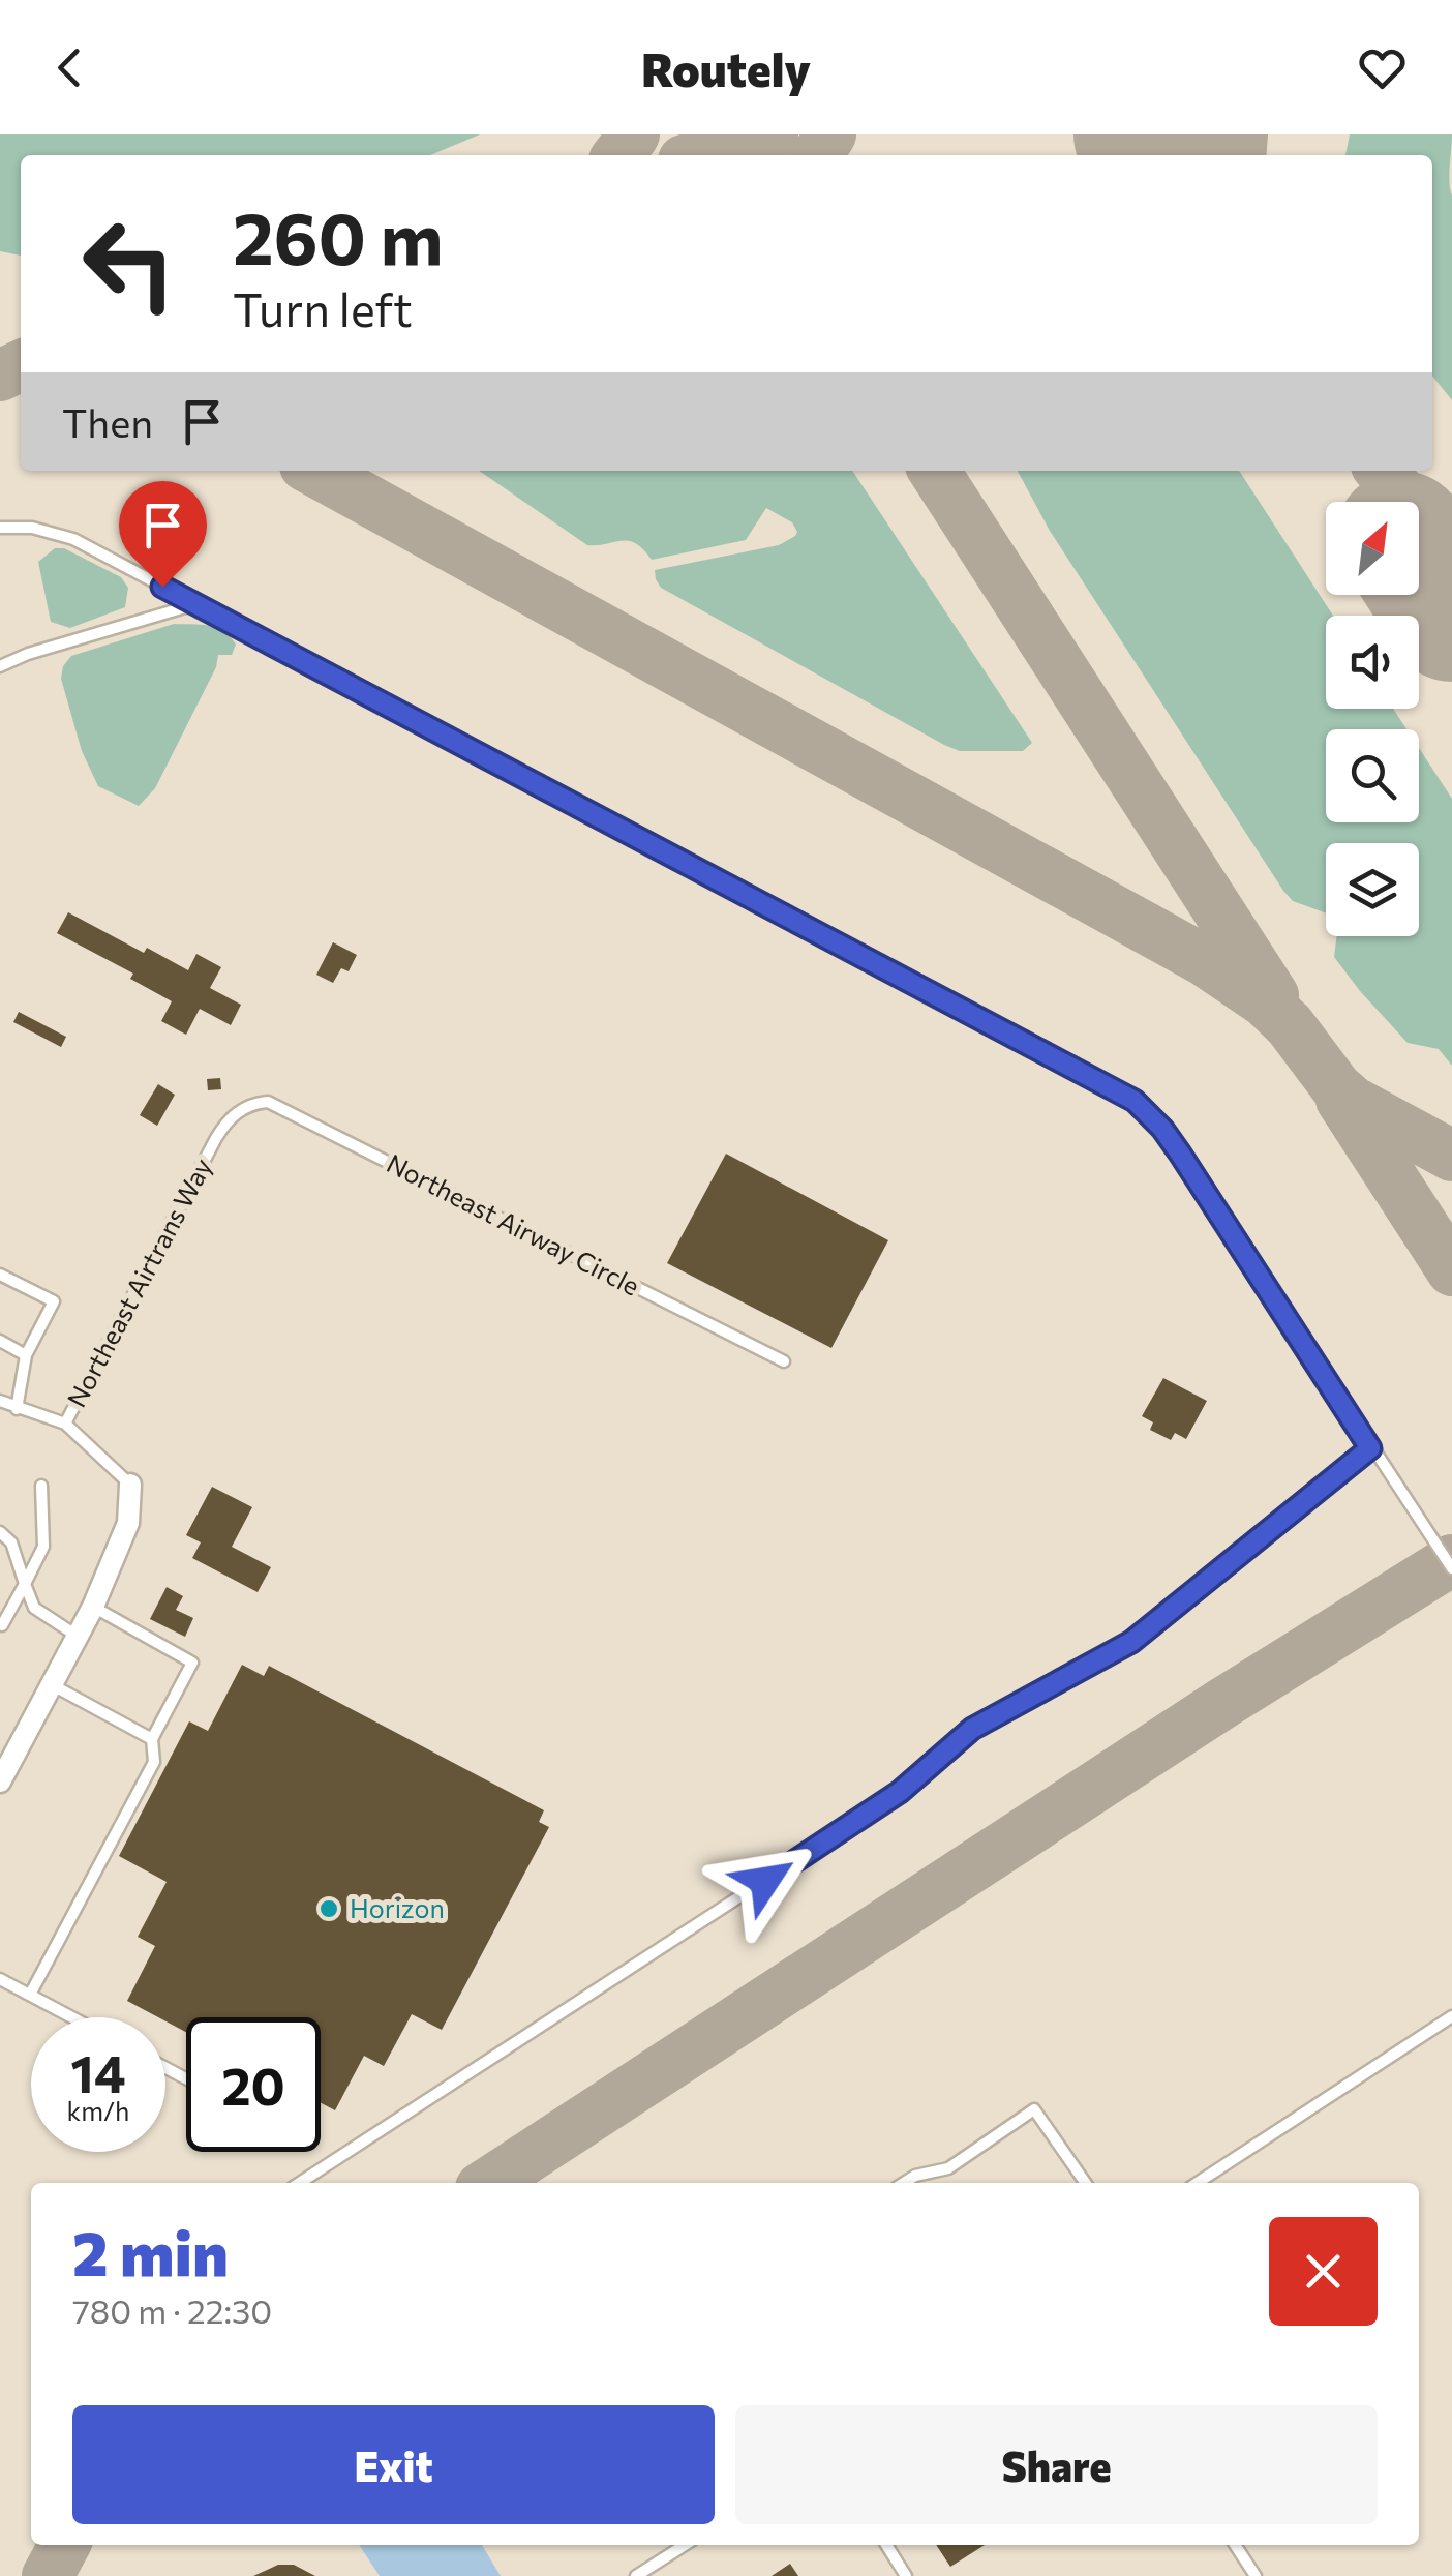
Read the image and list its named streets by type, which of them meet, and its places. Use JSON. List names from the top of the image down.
{
  "streets": {
    "street": ["Northeast Airtrans Way"],
    "lane": ["Northeast Airway Circle"]
  },
  "crossings": [
    ["Northeast Airway Circle", "Northeast Airtrans Way"]
  ],
  "places": ["Horizon"],
  "north": "top right",
  "page": {
    "header": "Routely",
    "turn": ["260 m", "Turn left"],
    "then": "Then",
    "speed": "14 km/h",
    "limit": "20",
    "heading": ["2 min", "780 m · 22:30"],
    "buttons": ["Exit", "Share"]
  }
}
